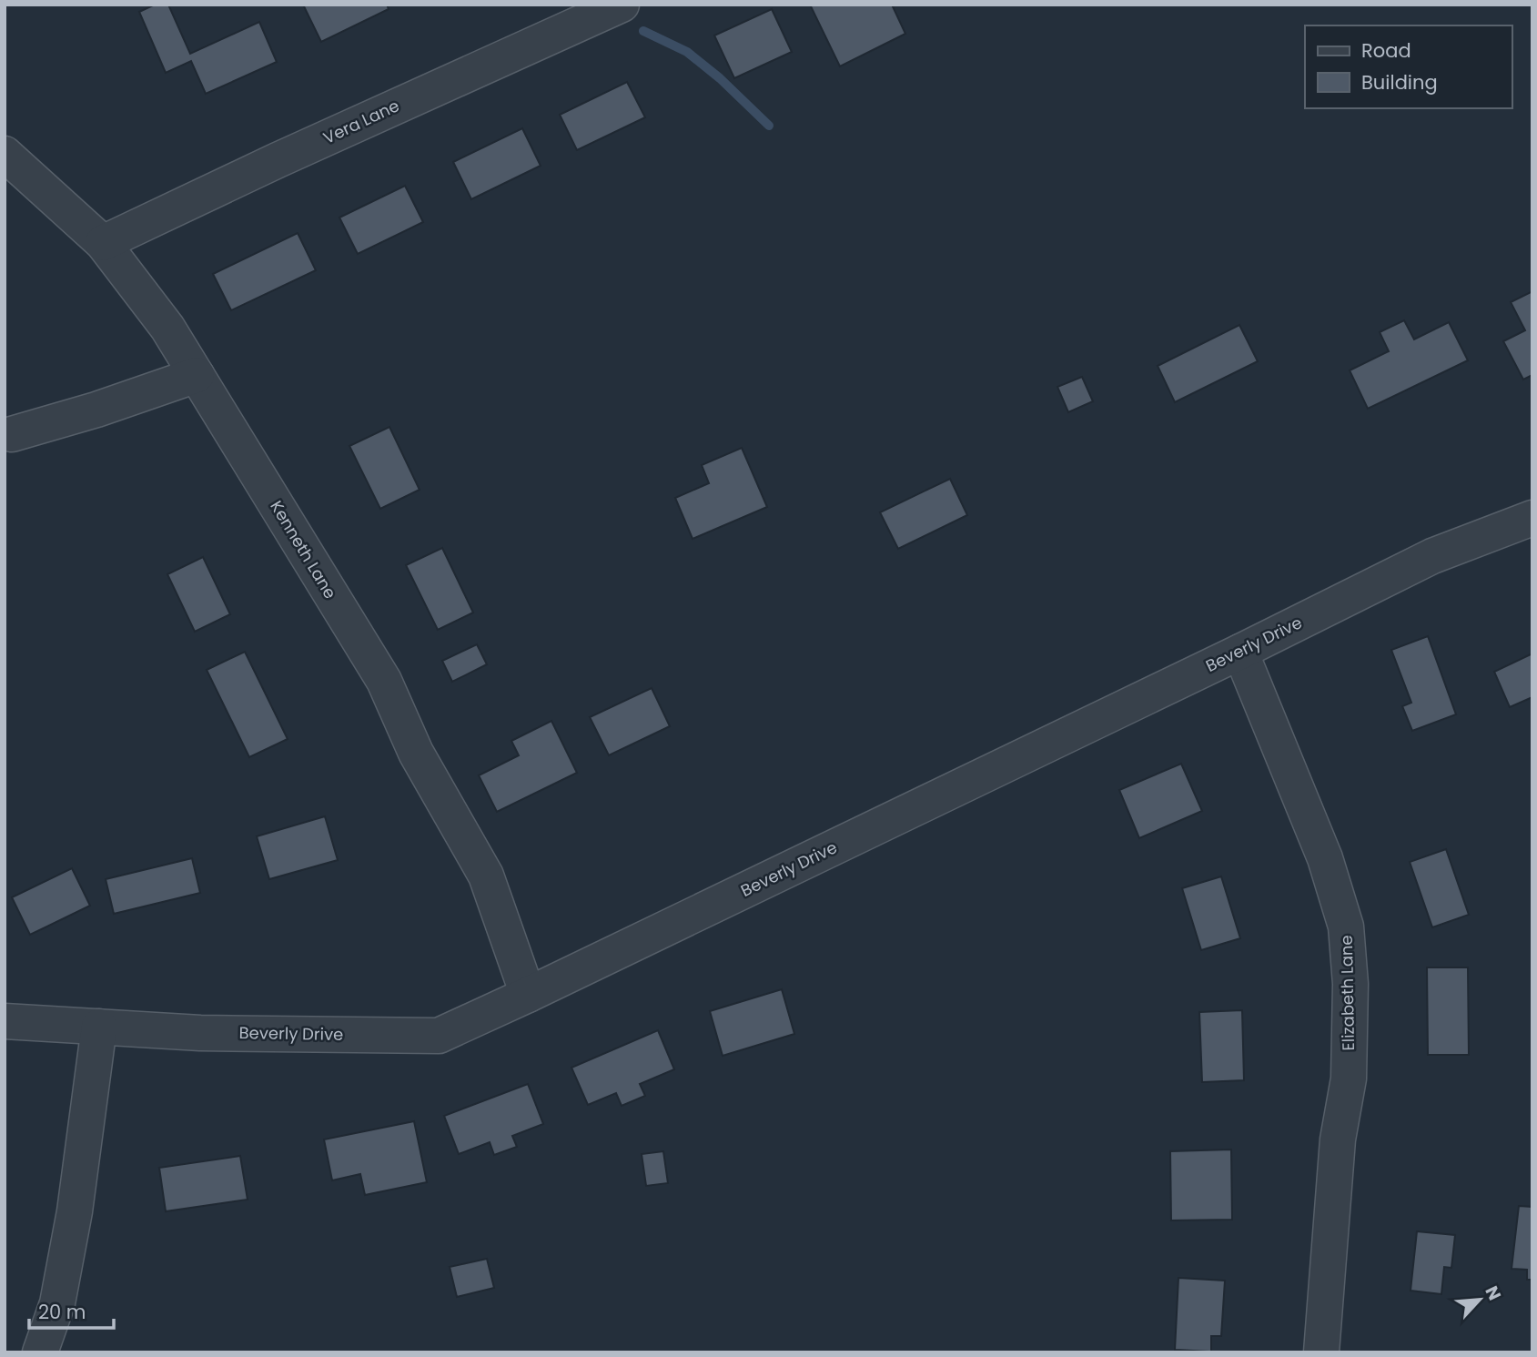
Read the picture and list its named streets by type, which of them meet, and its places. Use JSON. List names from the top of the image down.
{
  "streets": {
    "street": [
      "Vera Lane",
      "Kenneth Lane",
      "Beverly Drive",
      "Elizabeth Lane"
    ]
  },
  "crossings": [
    ["Vera Lane", "Kenneth Lane"],
    ["Kenneth Lane", "Beverly Drive"],
    ["Beverly Drive", "Elizabeth Lane"]
  ],
  "legend": ["Road", "Building"],
  "scale_bar": "20 m",
  "north": "top right"
}
